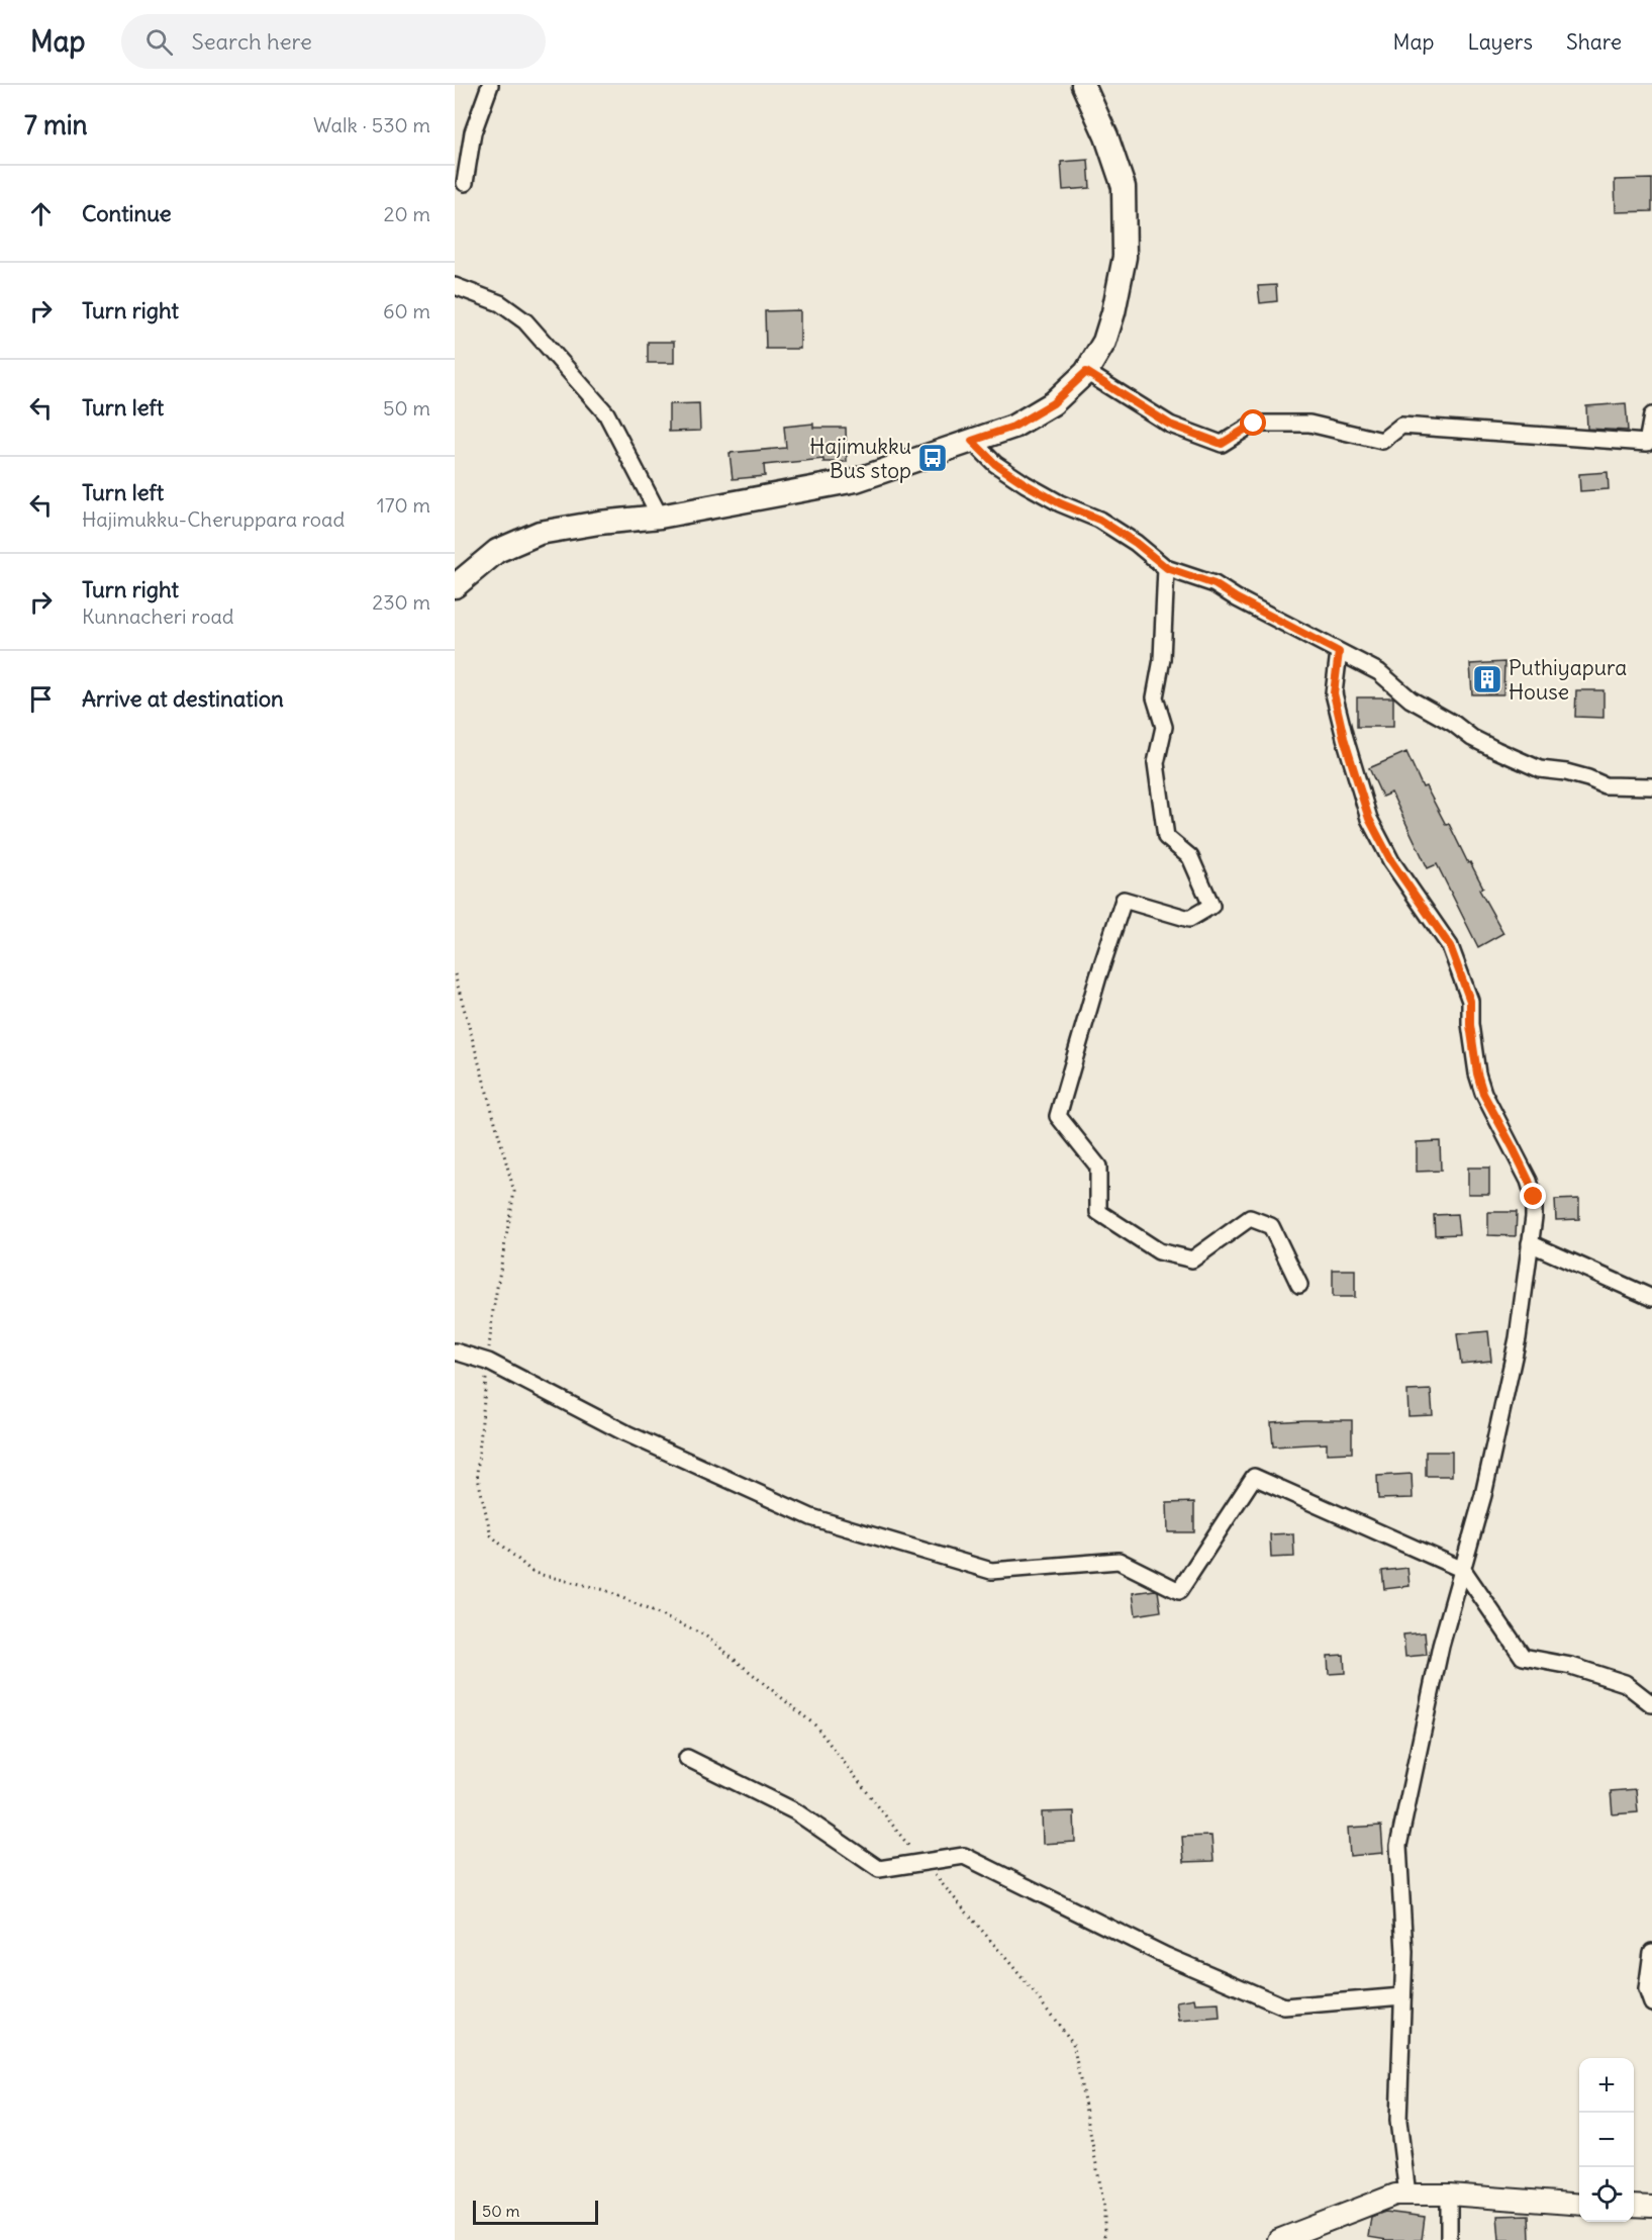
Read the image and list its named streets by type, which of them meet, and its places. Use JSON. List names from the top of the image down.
{
  "places": {
    "bus stop": ["Hajimukku Bus stop"],
    "building": ["Puthiyapura House"]
  },
  "scale_bar": "50 m",
  "page": {
    "header": "Map",
    "search": "Search here",
    "nav": ["Map", "Layers", "Share"],
    "heading": ["7 min", "Walk · 530 m"],
    "list": [
      ["Continue", "20 m"],
      ["Turn right", "60 m"],
      ["Turn left", "50 m"],
      ["Turn left", "Hajimukku-Cheruppara road", "170 m"],
      ["Turn right", "Kunnacheri road", "230 m"],
      "Arrive at destination"
    ],
    "map_buttons": ["+", "−"],
    "scale": "50 m"
  }
}
